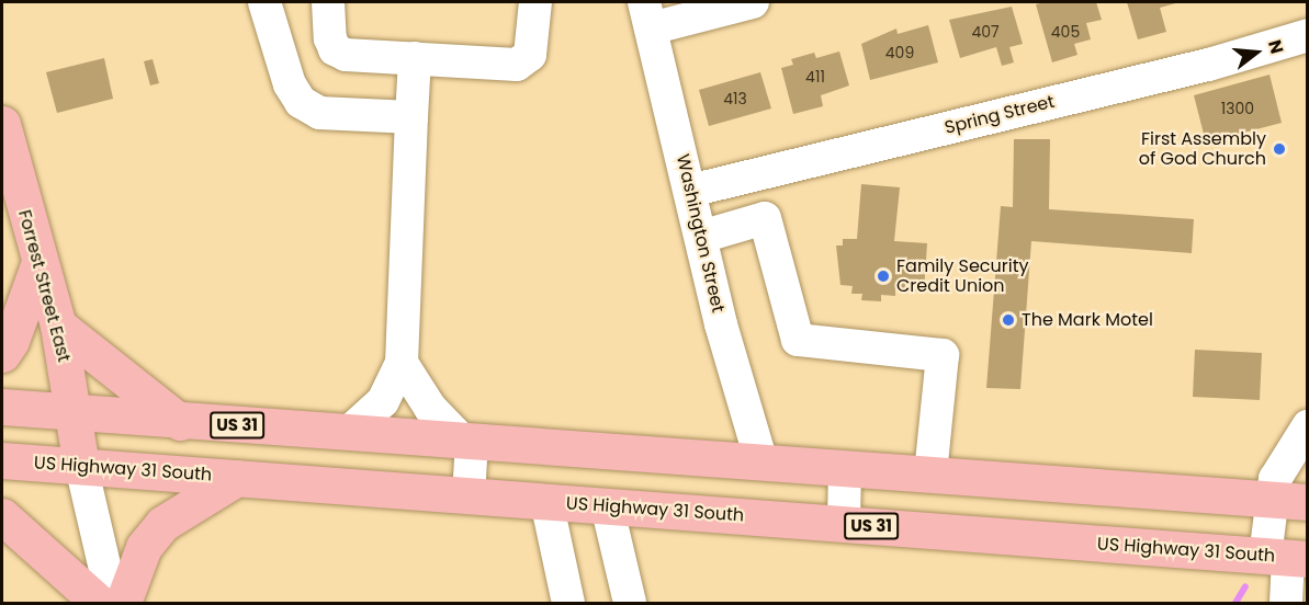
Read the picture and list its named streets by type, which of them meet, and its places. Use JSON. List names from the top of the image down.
{
  "streets": {
    "main road": ["Forrest Street East", "US 31", "US Highway 31 South"],
    "street": ["Spring Street", "Washington Street"]
  },
  "crossings": [
    ["Spring Street", "Washington Street"],
    ["Washington Street", "US 31"],
    ["Forrest Street East", "US 31"],
    ["Forrest Street East", "US Highway 31 South"]
  ],
  "places": ["First Assembly of God Church", "Family Security Credit Union", "The Mark Motel"],
  "house_numbers": [
    "407",
    "405",
    "409",
    "411",
    "413",
    "1300"
  ],
  "north": "right"
}
